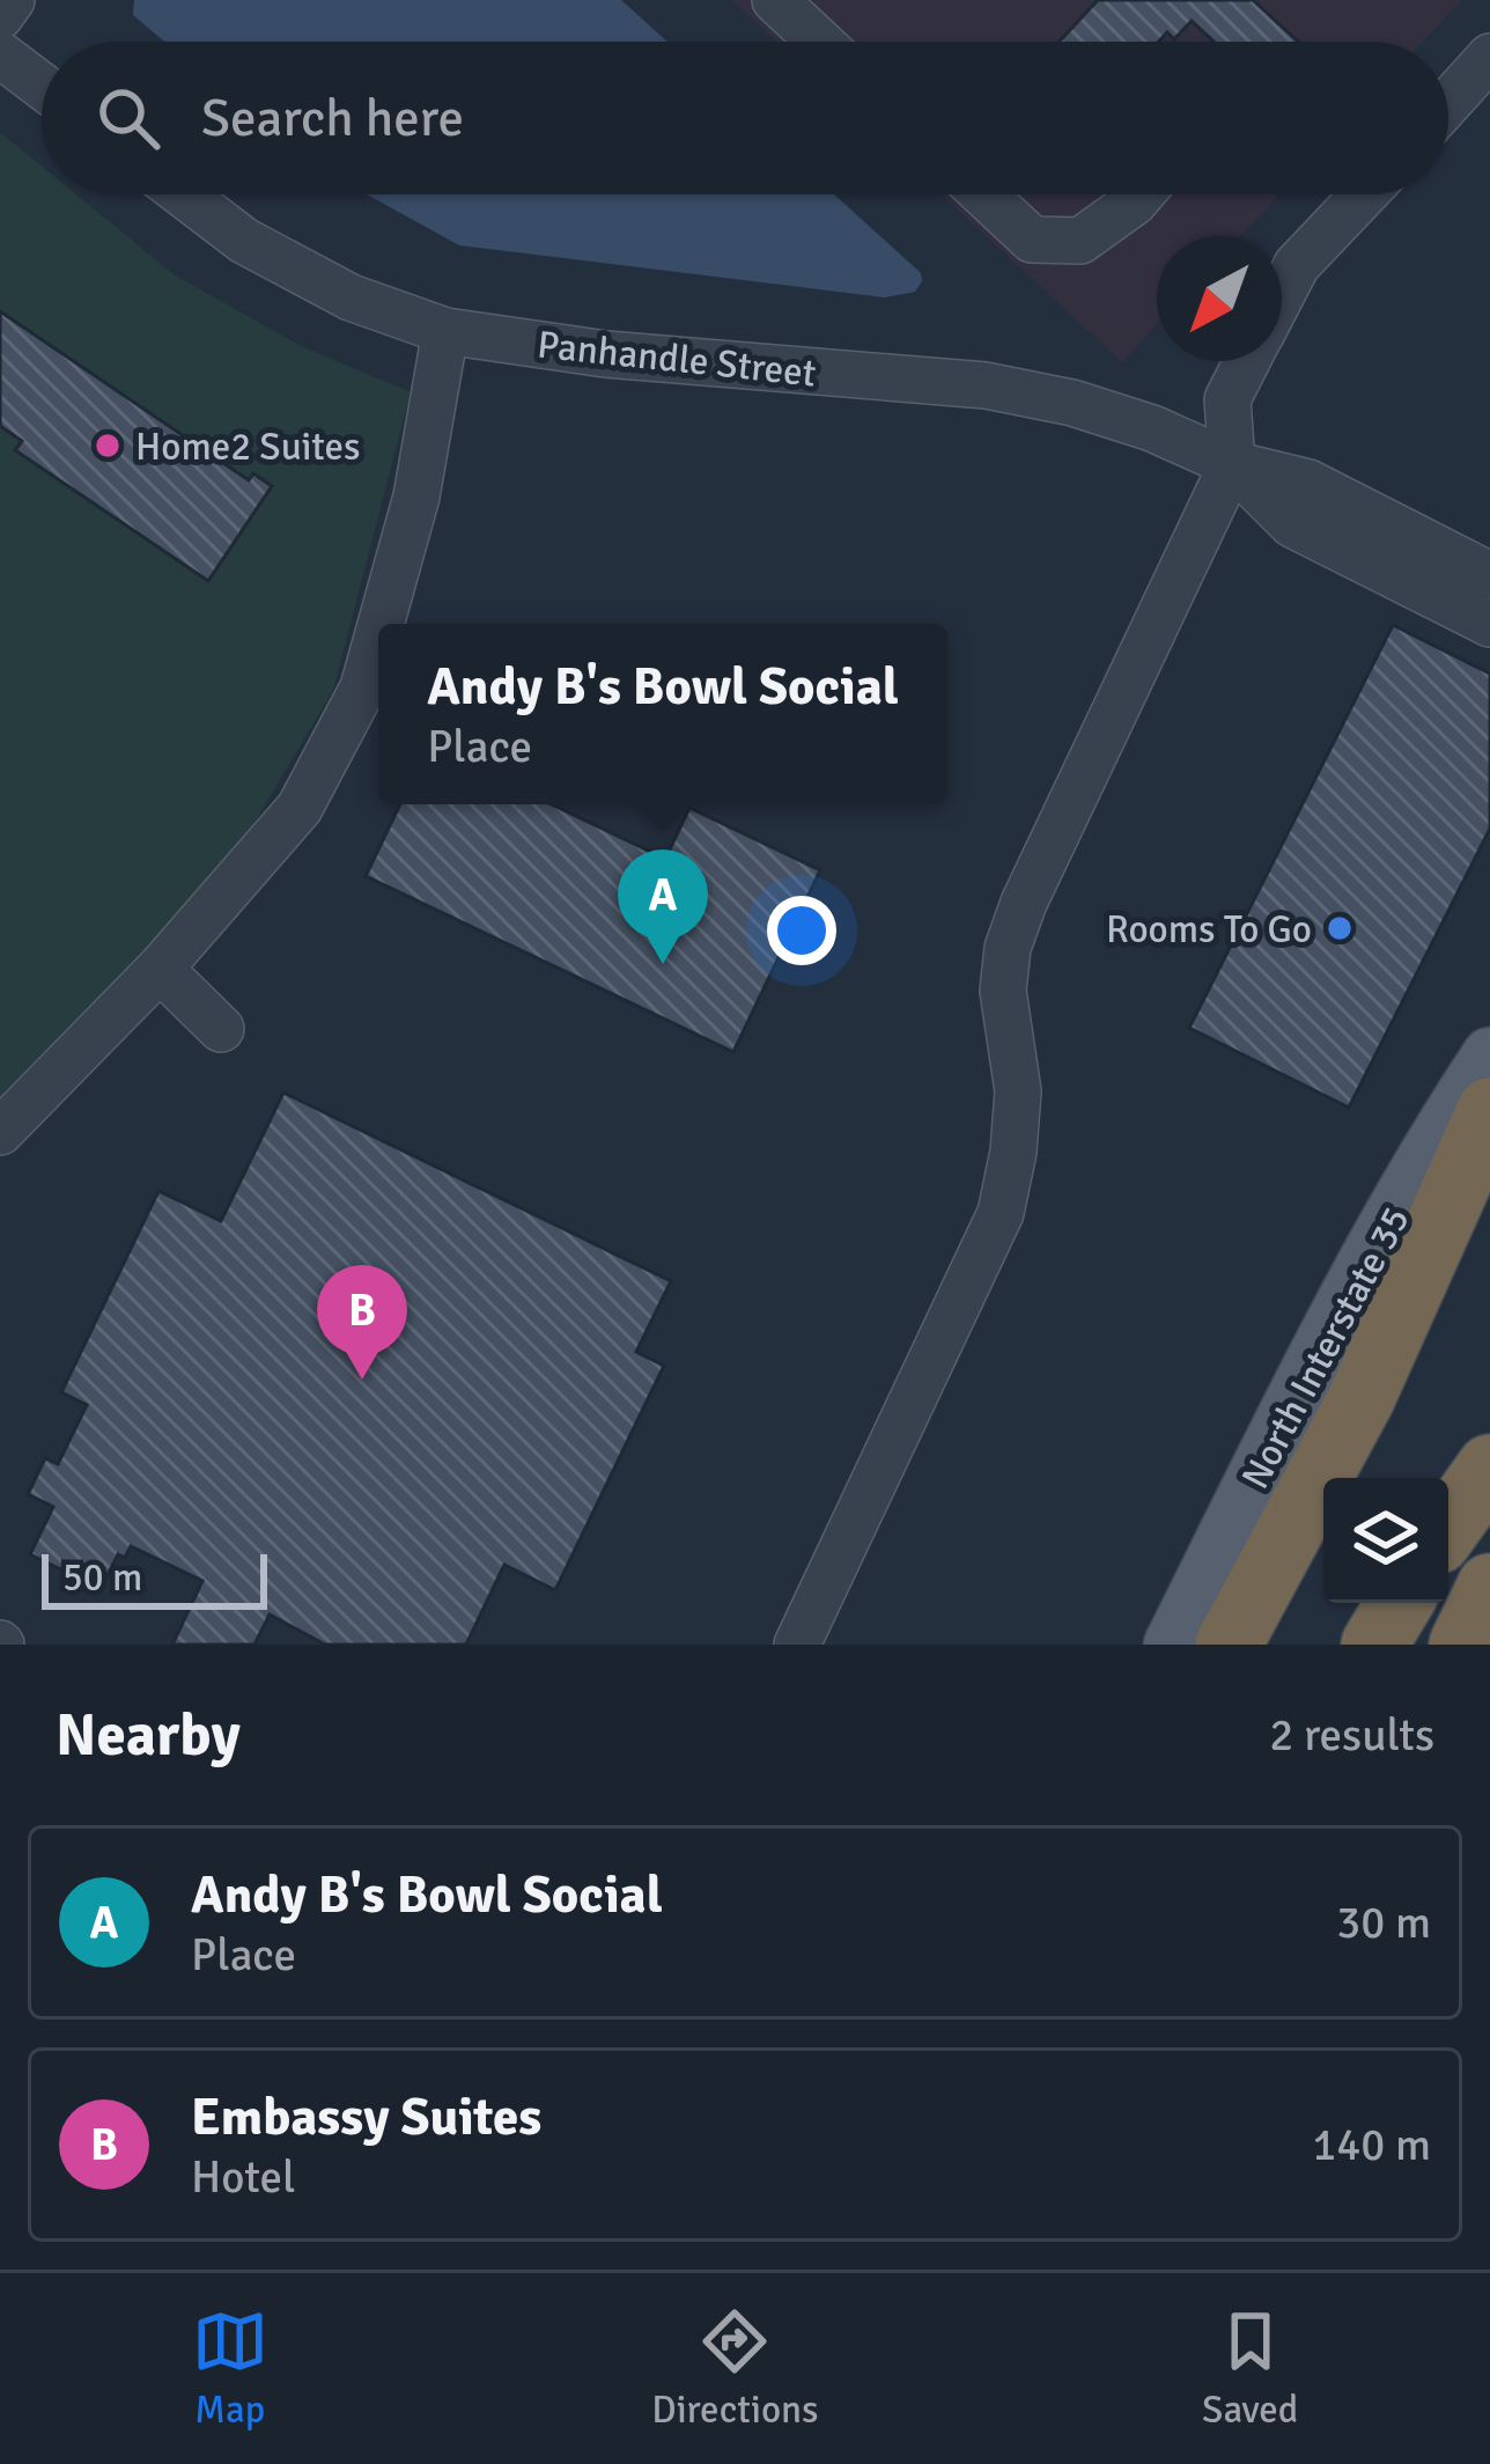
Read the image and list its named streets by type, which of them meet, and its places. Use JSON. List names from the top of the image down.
{
  "streets": {
    "main road": ["North Interstate 35"],
    "street": ["Panhandle Street"]
  },
  "places": ["Home2 Suites", "Rooms To Go"],
  "scale_bar": "50 m",
  "north": "bottom left",
  "page": {
    "search": "Search here",
    "popup": ["Andy B's Bowl Social", "Place"],
    "pins": ["A", "B"],
    "scale": "50 m",
    "heading": ["Nearby", "2 results"],
    "list": [
      {
        "mark": "A",
        "name": "Andy B's Bowl Social",
        "note": "Place",
        "value": "30 m"
      },
      {
        "mark": "B",
        "name": "Embassy Suites",
        "note": "Hotel",
        "value": "140 m"
      }
    ],
    "nav": ["Map", "Directions", "Saved"]
  }
}
